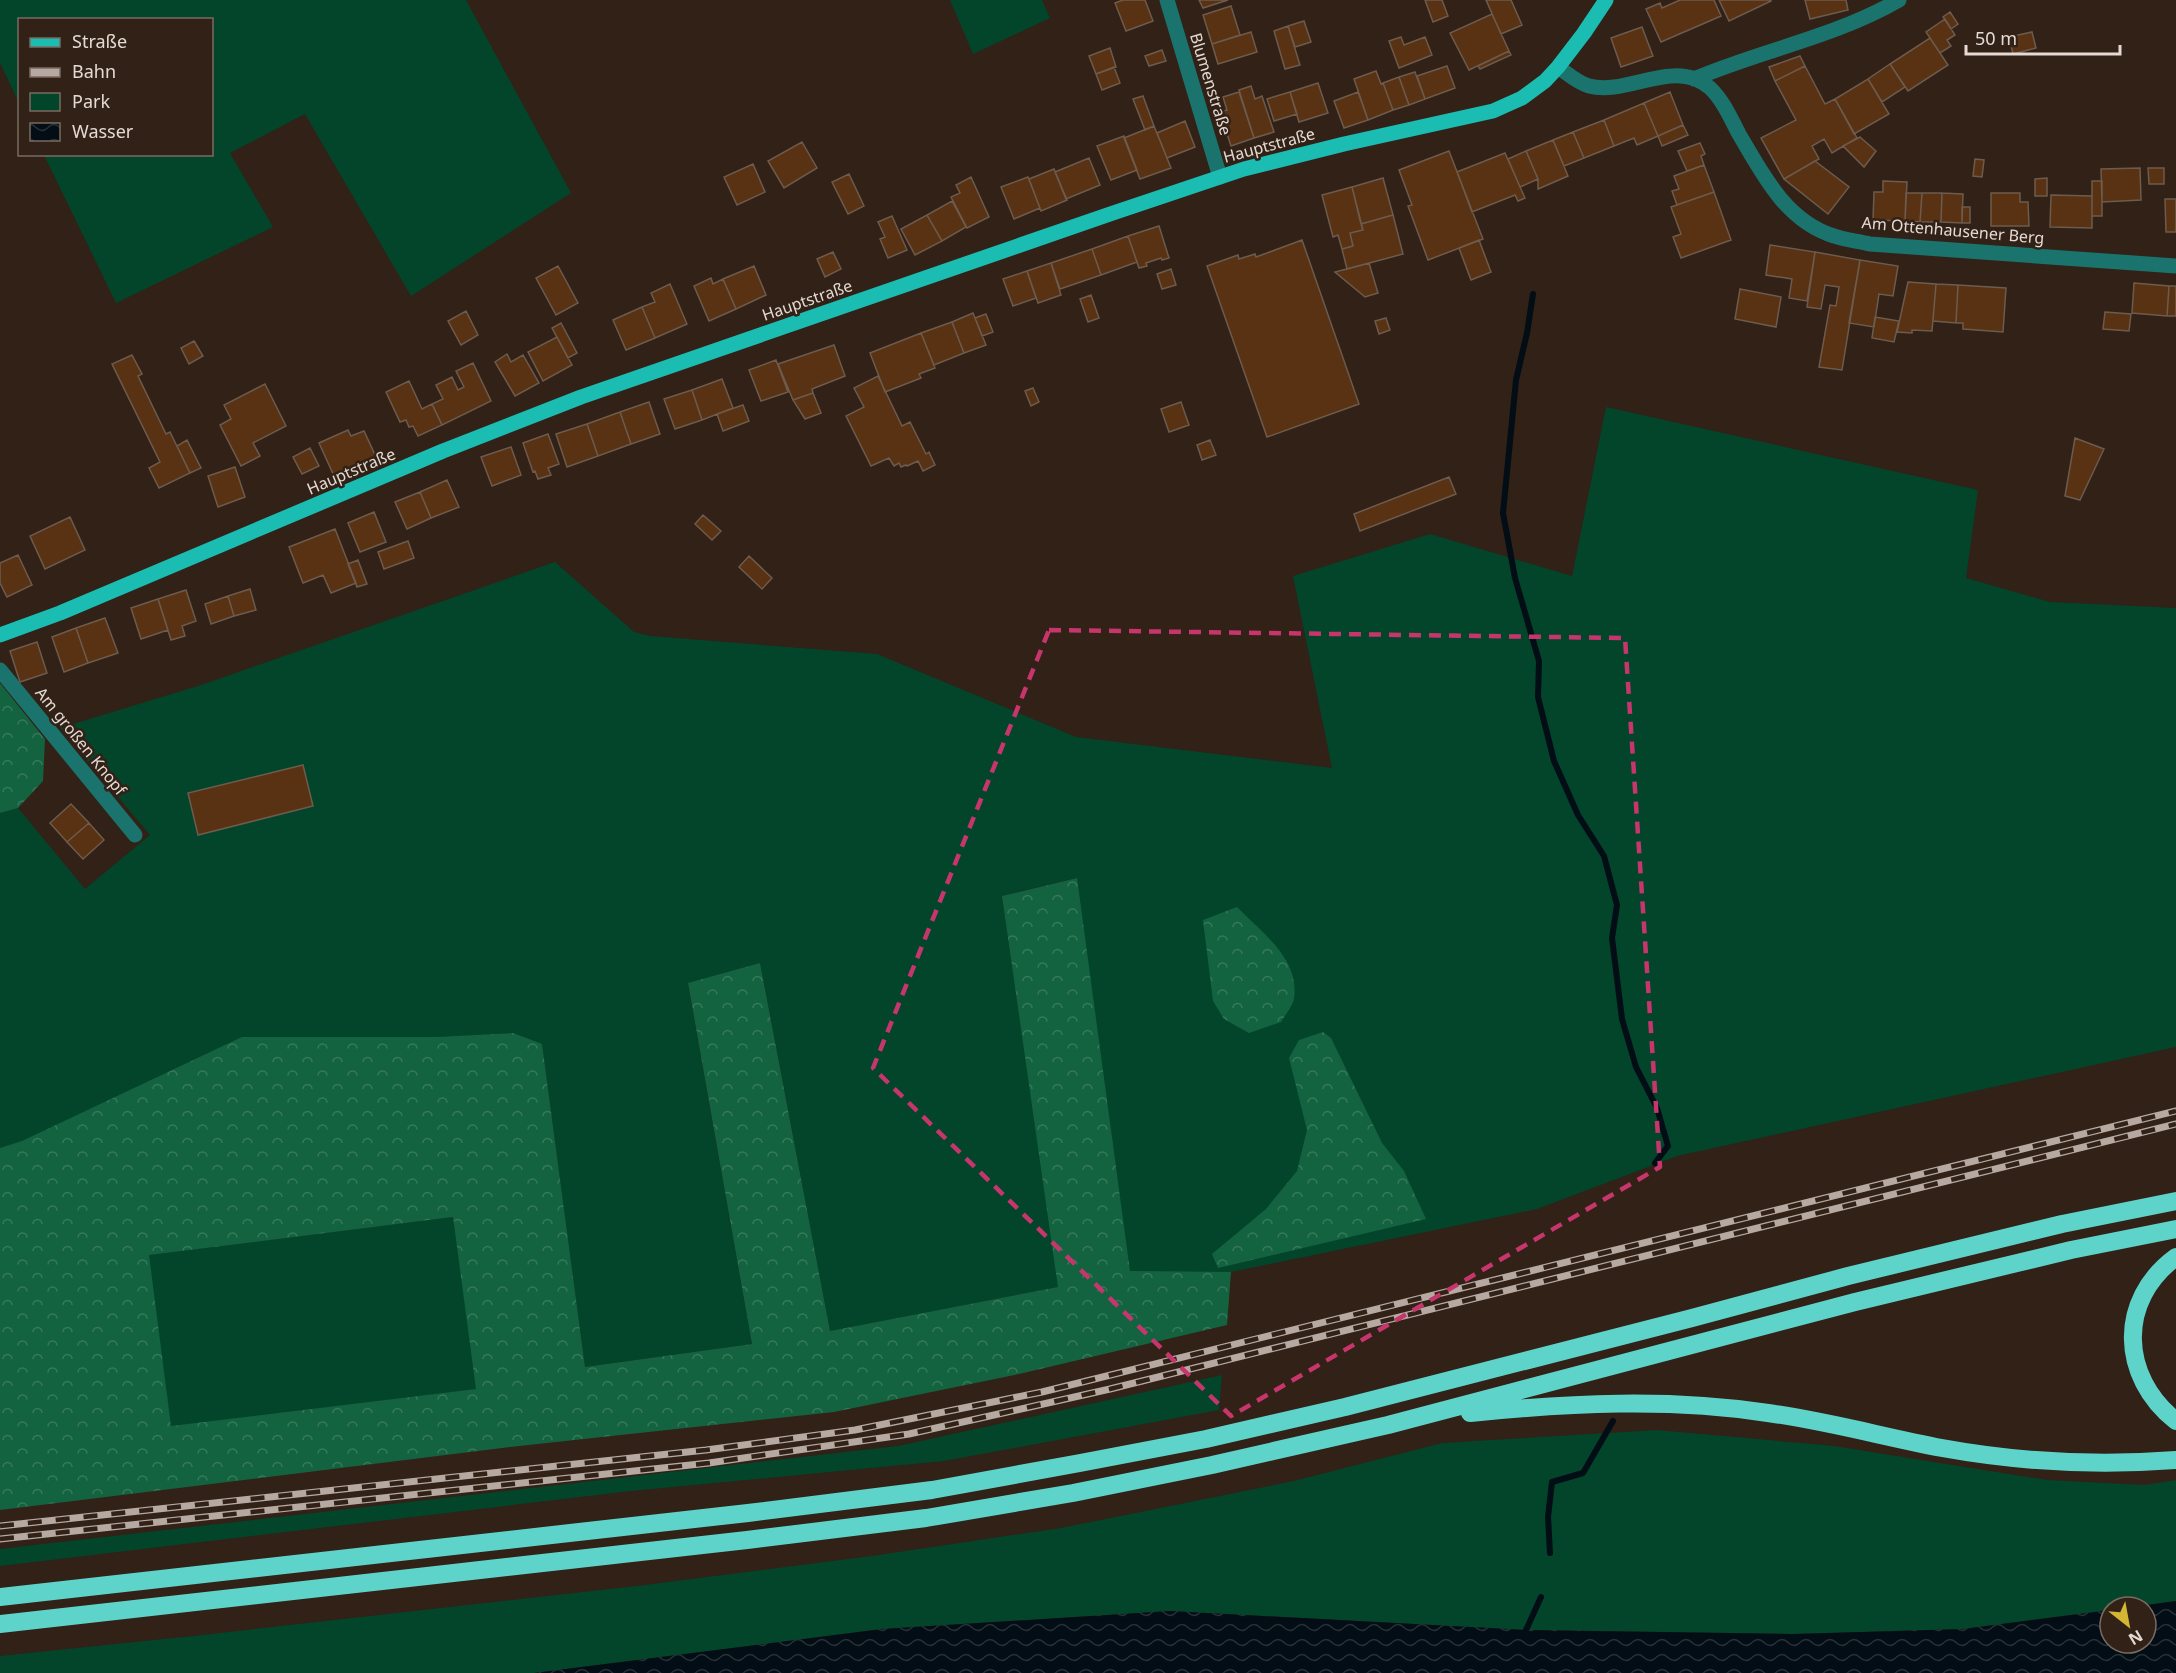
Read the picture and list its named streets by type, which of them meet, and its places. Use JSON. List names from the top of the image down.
{
  "streets": {
    "main road": ["Hauptstraße"],
    "street": ["Blumenstraße", "Am Ottenhausener Berg", "Am großen Knopf"]
  },
  "crossings": [
    ["Blumenstraße", "Hauptstraße"]
  ],
  "legend": [
    "Straße",
    "Bahn",
    "Park",
    "Wasser"
  ],
  "scale_bar": "50 m",
  "north": "bottom right"
}
